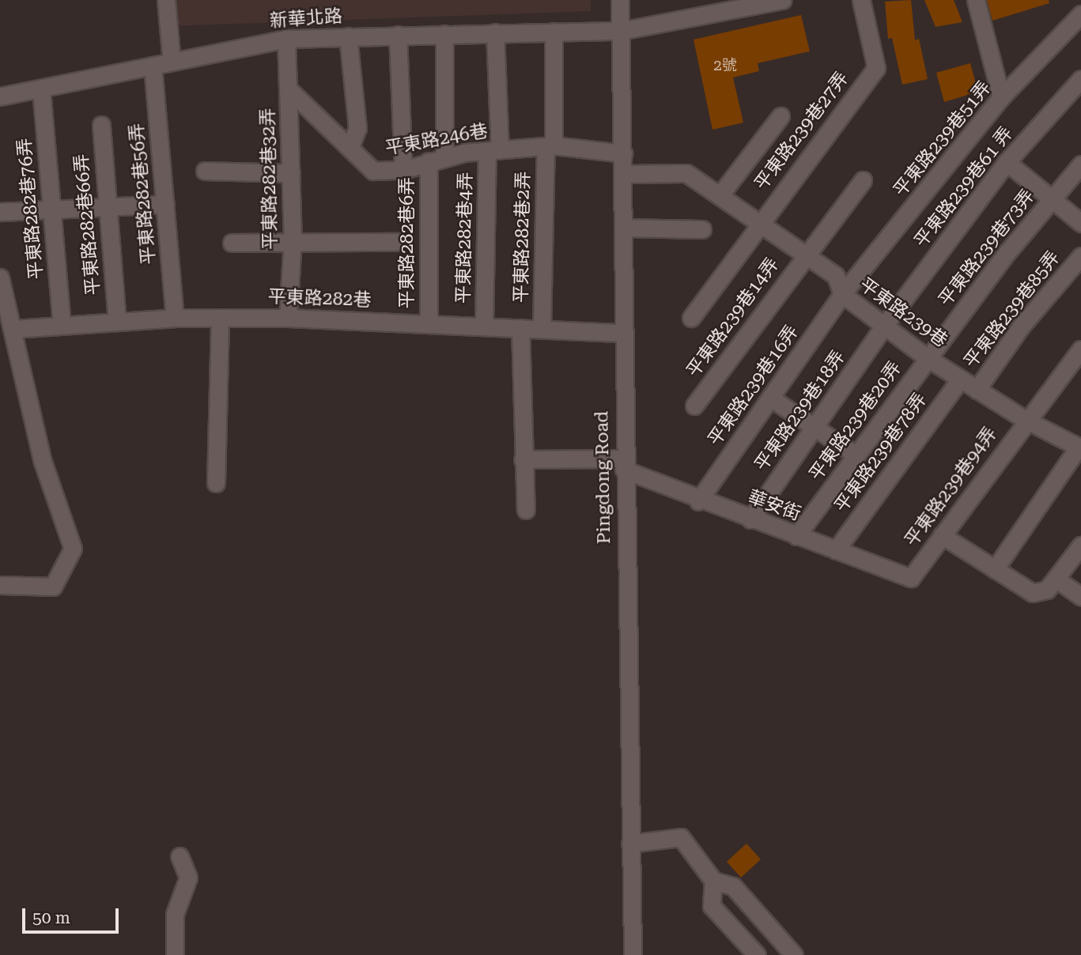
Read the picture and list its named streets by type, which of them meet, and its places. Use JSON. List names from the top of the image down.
{
  "streets": {
    "street": [
      "新華北路",
      "平東路239巷27弄",
      "平東路239巷51弄",
      "平東路246巷",
      "平東路282巷32弄",
      "平東路239巷61 弄",
      "平東路282巷56弄",
      "平東路282巷76弄",
      "平東路282巷66弄",
      "平東路282巷2弄",
      "平東路282巷4弄",
      "平東路282巷6弄",
      "平東路239巷73弄",
      "平東路282巷",
      "平東路239巷85弄",
      "平東路239巷",
      "平東路239巷14弄",
      "平東路239巷16弄",
      "平東路239巷18弄",
      "平東路239巷20弄",
      "平東路239巷78弄",
      "Pingdong Road",
      "平東路239巷94弄",
      "華安街"
    ]
  },
  "crossings": [
    ["新華北路", "平東路282巷32弄"],
    ["新華北路", "平東路282巷56弄"],
    ["新華北路", "平東路282巷76弄"],
    ["新華北路", "平東路282巷2弄"],
    ["新華北路", "平東路282巷4弄"],
    ["新華北路", "平東路282巷6弄"],
    ["新華北路", "Pingdong Road"],
    ["平東路239巷27弄", "平東路239巷"],
    ["平東路239巷51弄", "平東路239巷"],
    ["平東路239巷51弄", "平東路239巷16弄"],
    ["平東路246巷", "平東路282巷32弄"],
    ["平東路246巷", "平東路282巷2弄"],
    ["平東路246巷", "平東路282巷4弄"],
    ["平東路246巷", "平東路282巷6弄"],
    ["平東路246巷", "Pingdong Road"],
    ["平東路282巷32弄", "平東路282巷"],
    ["平東路239巷61 弄", "平東路239巷"],
    ["平東路239巷61 弄", "平東路239巷18弄"],
    ["平東路282巷56弄", "平東路282巷"],
    ["平東路282巷76弄", "平東路282巷"],
    ["平東路282巷66弄", "平東路282巷"],
    ["平東路282巷2弄", "平東路282巷"],
    ["平東路282巷4弄", "平東路282巷"],
    ["平東路282巷6弄", "平東路282巷"],
    ["平東路239巷73弄", "平東路239巷"],
    ["平東路239巷73弄", "平東路239巷20弄"],
    ["平東路282巷", "Pingdong Road"],
    ["平東路239巷85弄", "平東路239巷"],
    ["平東路239巷", "平東路239巷14弄"],
    ["平東路239巷", "平東路239巷16弄"],
    ["平東路239巷", "平東路239巷18弄"],
    ["平東路239巷", "平東路239巷20弄"],
    ["平東路239巷", "平東路239巷78弄"],
    ["平東路239巷", "Pingdong Road"],
    ["平東路239巷", "平東路239巷94弄"],
    ["平東路239巷16弄", "華安街"],
    ["平東路239巷18弄", "華安街"],
    ["平東路239巷20弄", "華安街"],
    ["平東路239巷78弄", "華安街"],
    ["Pingdong Road", "華安街"],
    ["平東路239巷94弄", "華安街"]
  ],
  "house_numbers": ["2號"],
  "scale_bar": "50 m"
}
